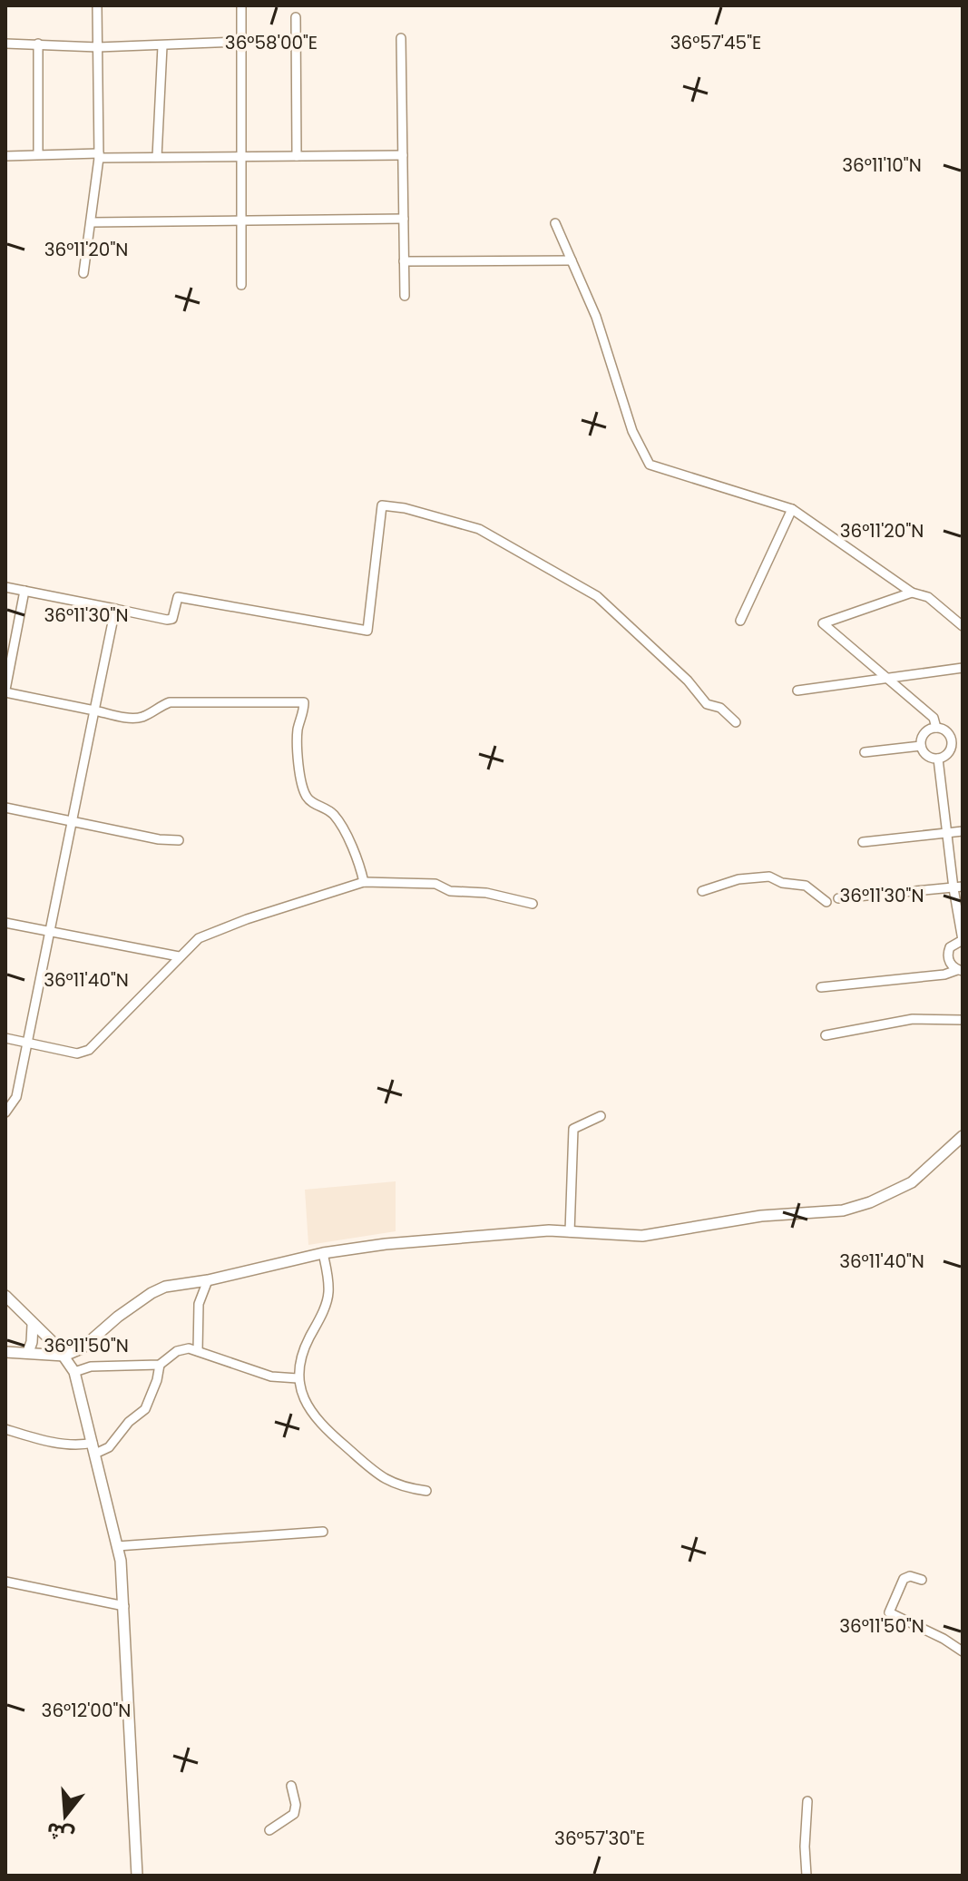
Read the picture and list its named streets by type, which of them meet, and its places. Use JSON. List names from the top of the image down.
{
  "north": "bottom",
  "coordinates": [
    "36°58'00\"E",
    "36°57'45\"E",
    "36°11'10\"N",
    "36°11'20\"N",
    "36°11'30\"N",
    "36°11'40\"N",
    "36°11'50\"N",
    "36°12'00\"N",
    "36°57'30\"E"
  ]
}
